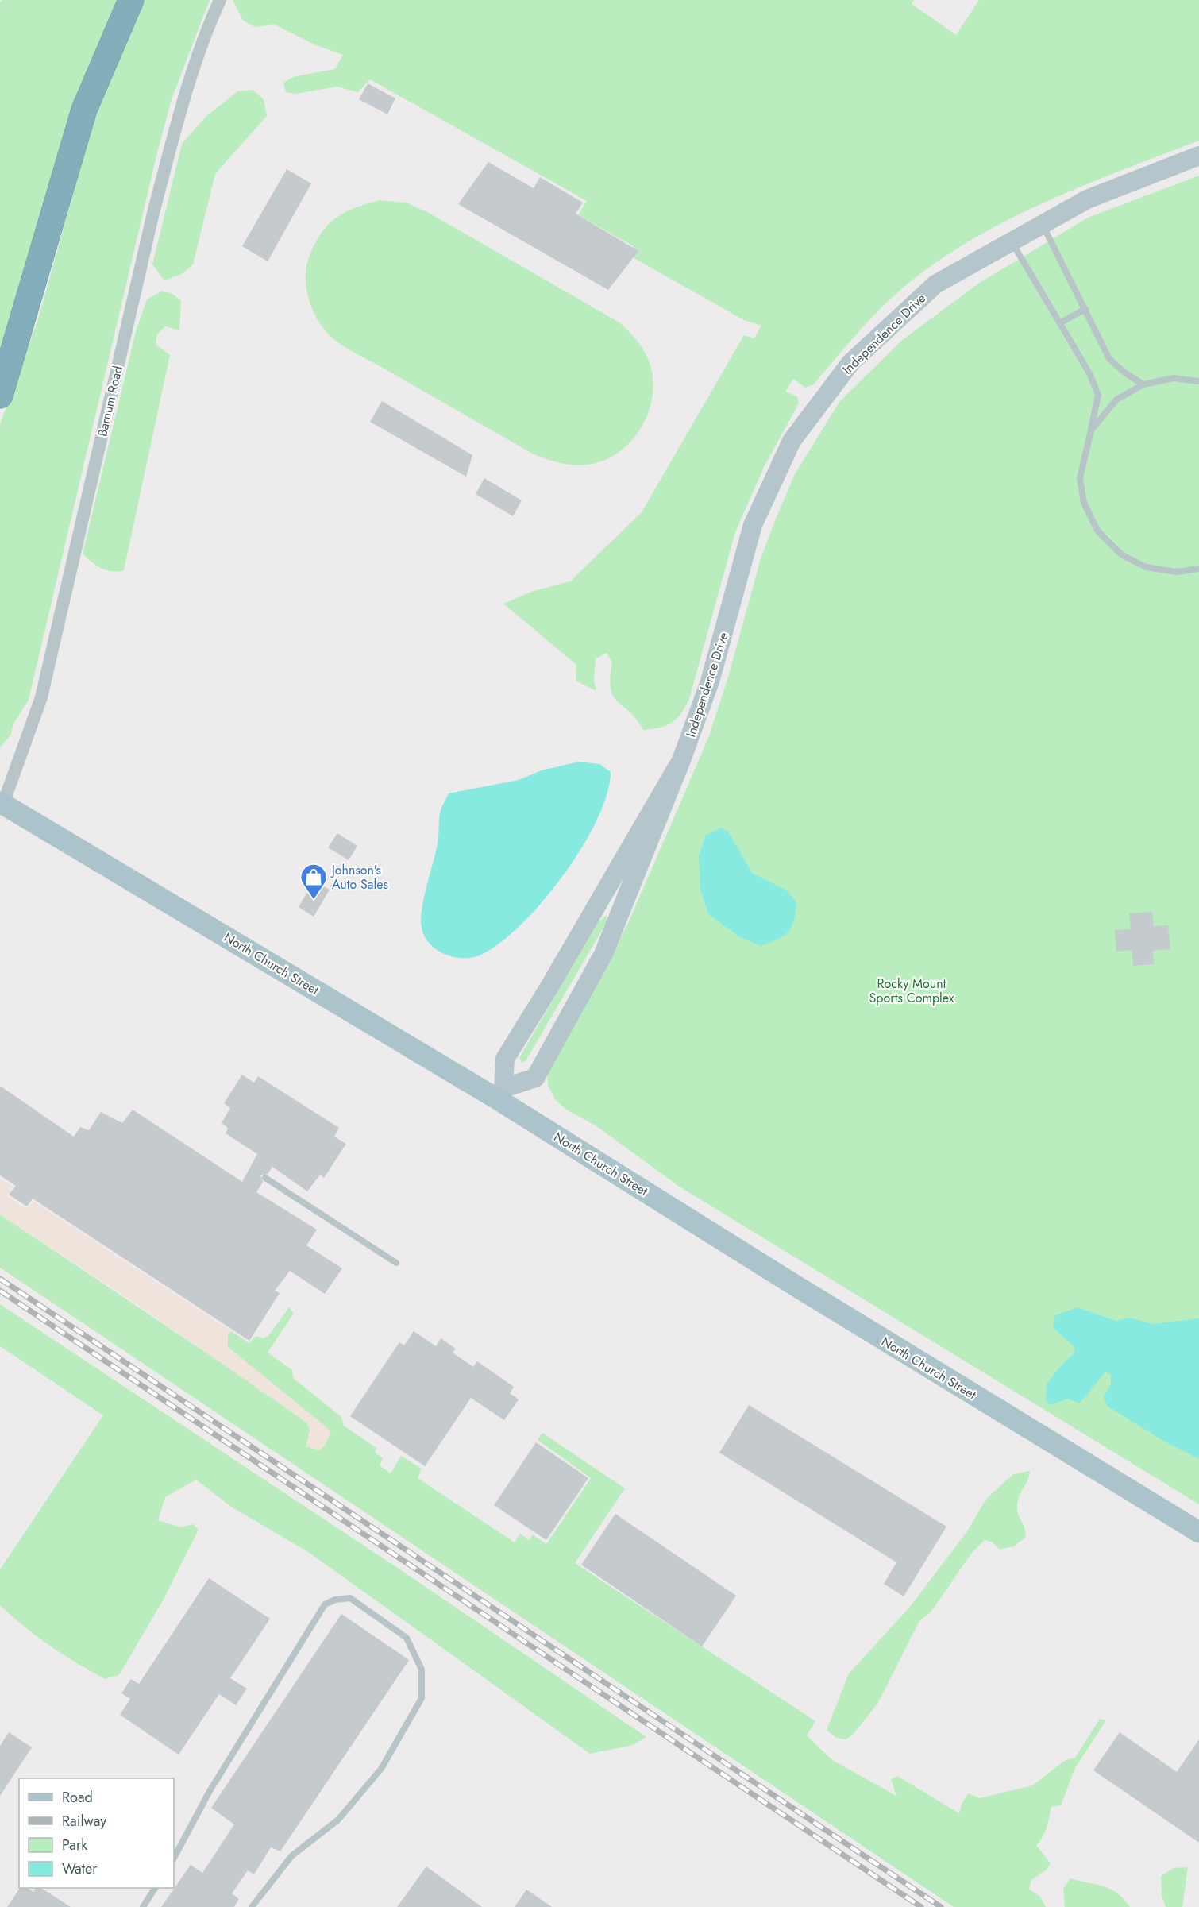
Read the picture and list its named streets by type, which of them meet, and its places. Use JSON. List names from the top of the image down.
{
  "streets": {
    "main road": ["North Church Street"],
    "street": ["Independence Drive", "Barnum Road"]
  },
  "crossings": [
    ["Barnum Road", "North Church Street"]
  ],
  "parks": ["Rocky Mount Sports Complex"],
  "places": {
    "shop": ["Johnson's Auto Sales"]
  },
  "legend": [
    "Road",
    "Railway",
    "Park",
    "Water"
  ]
}
